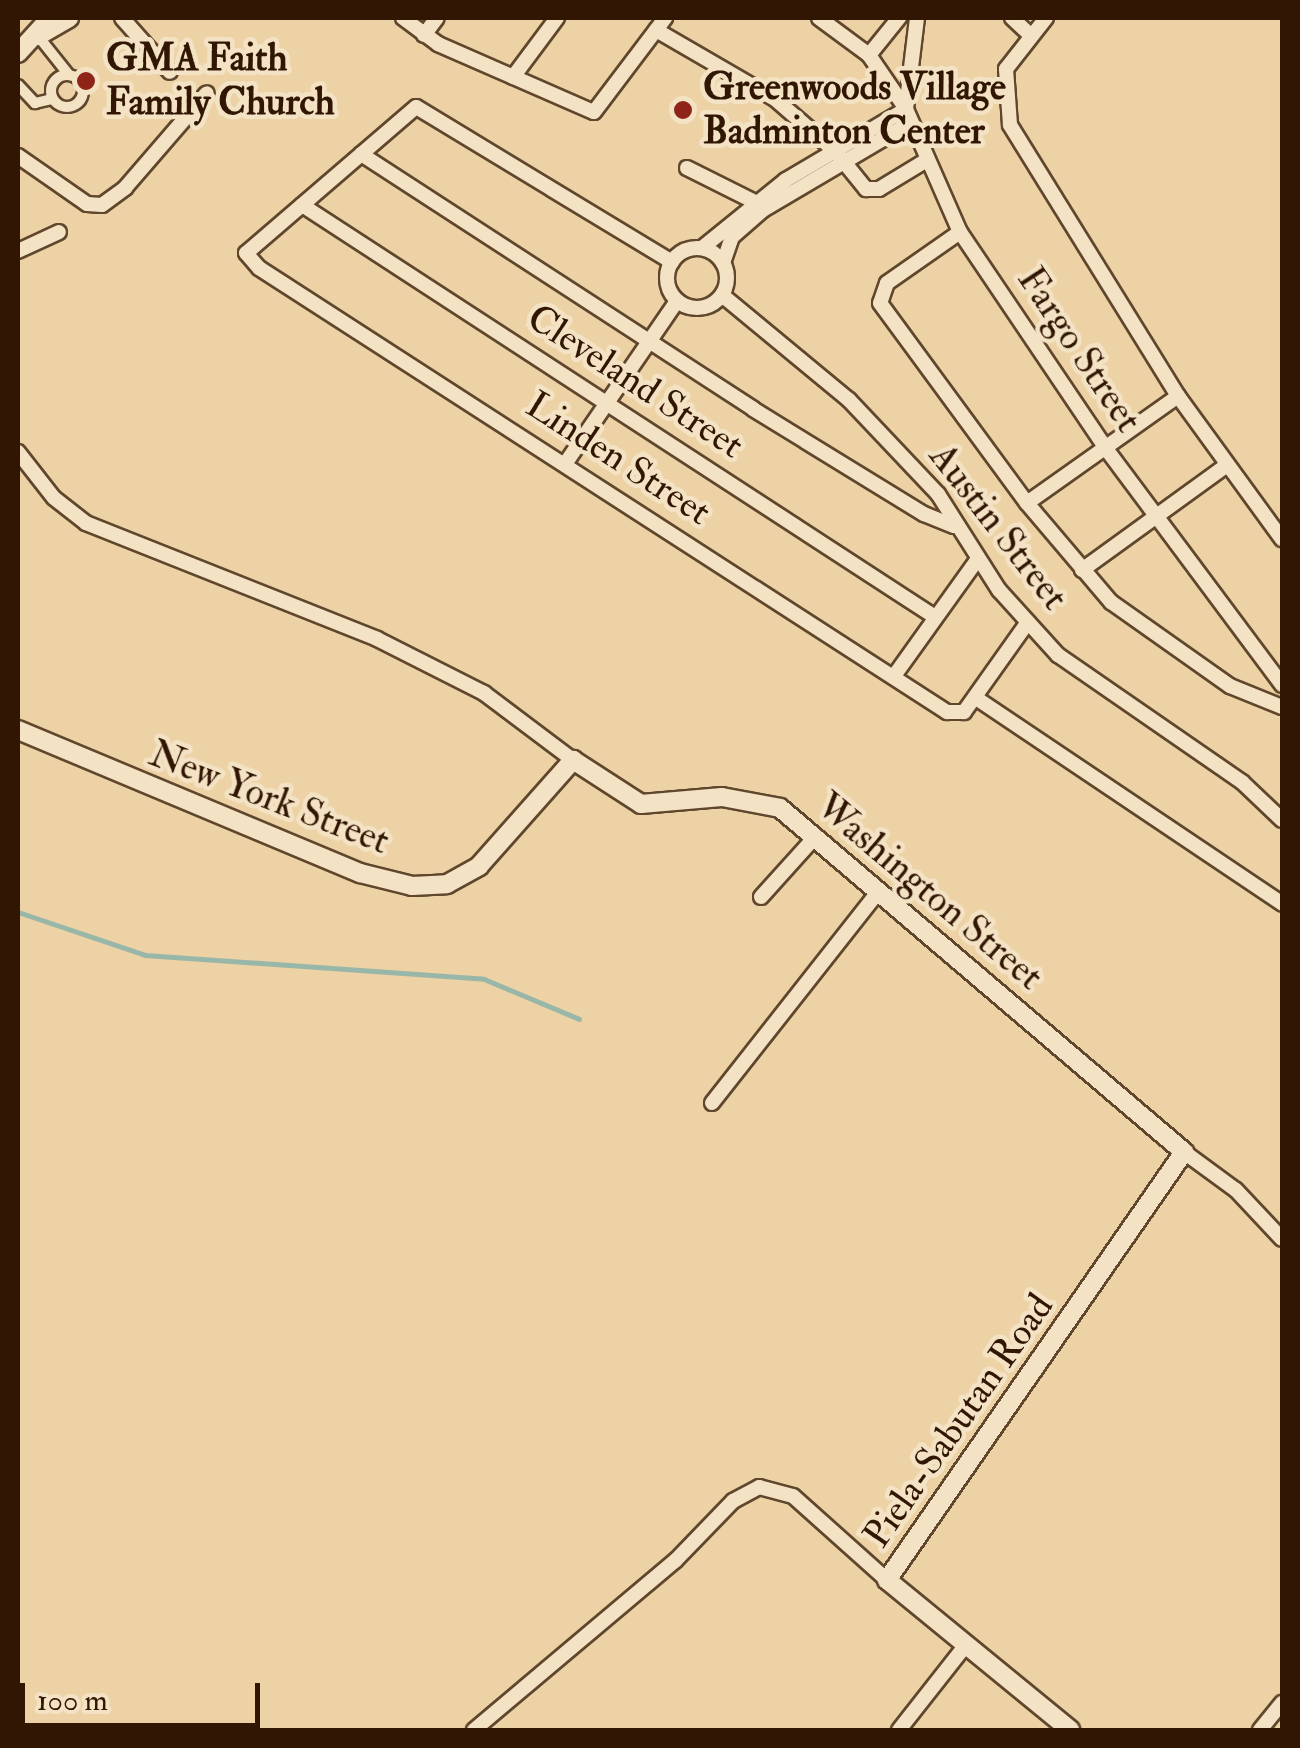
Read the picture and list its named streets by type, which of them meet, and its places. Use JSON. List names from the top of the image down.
{
  "streets": {
    "street": [
      "Fargo Street",
      "Cleveland Street",
      "Linden Street",
      "Austin Street",
      "New York Street",
      "Washington Street",
      "Piela-Sabutan Road"
    ]
  },
  "crossings": [
    ["Cleveland Street", "Linden Street"],
    ["New York Street", "Washington Street"],
    ["Washington Street", "Piela-Sabutan Road"]
  ],
  "places": ["GMA Faith Family Church", "Greenwoods Village Badminton Center"],
  "scale_bar": "100 m"
}
